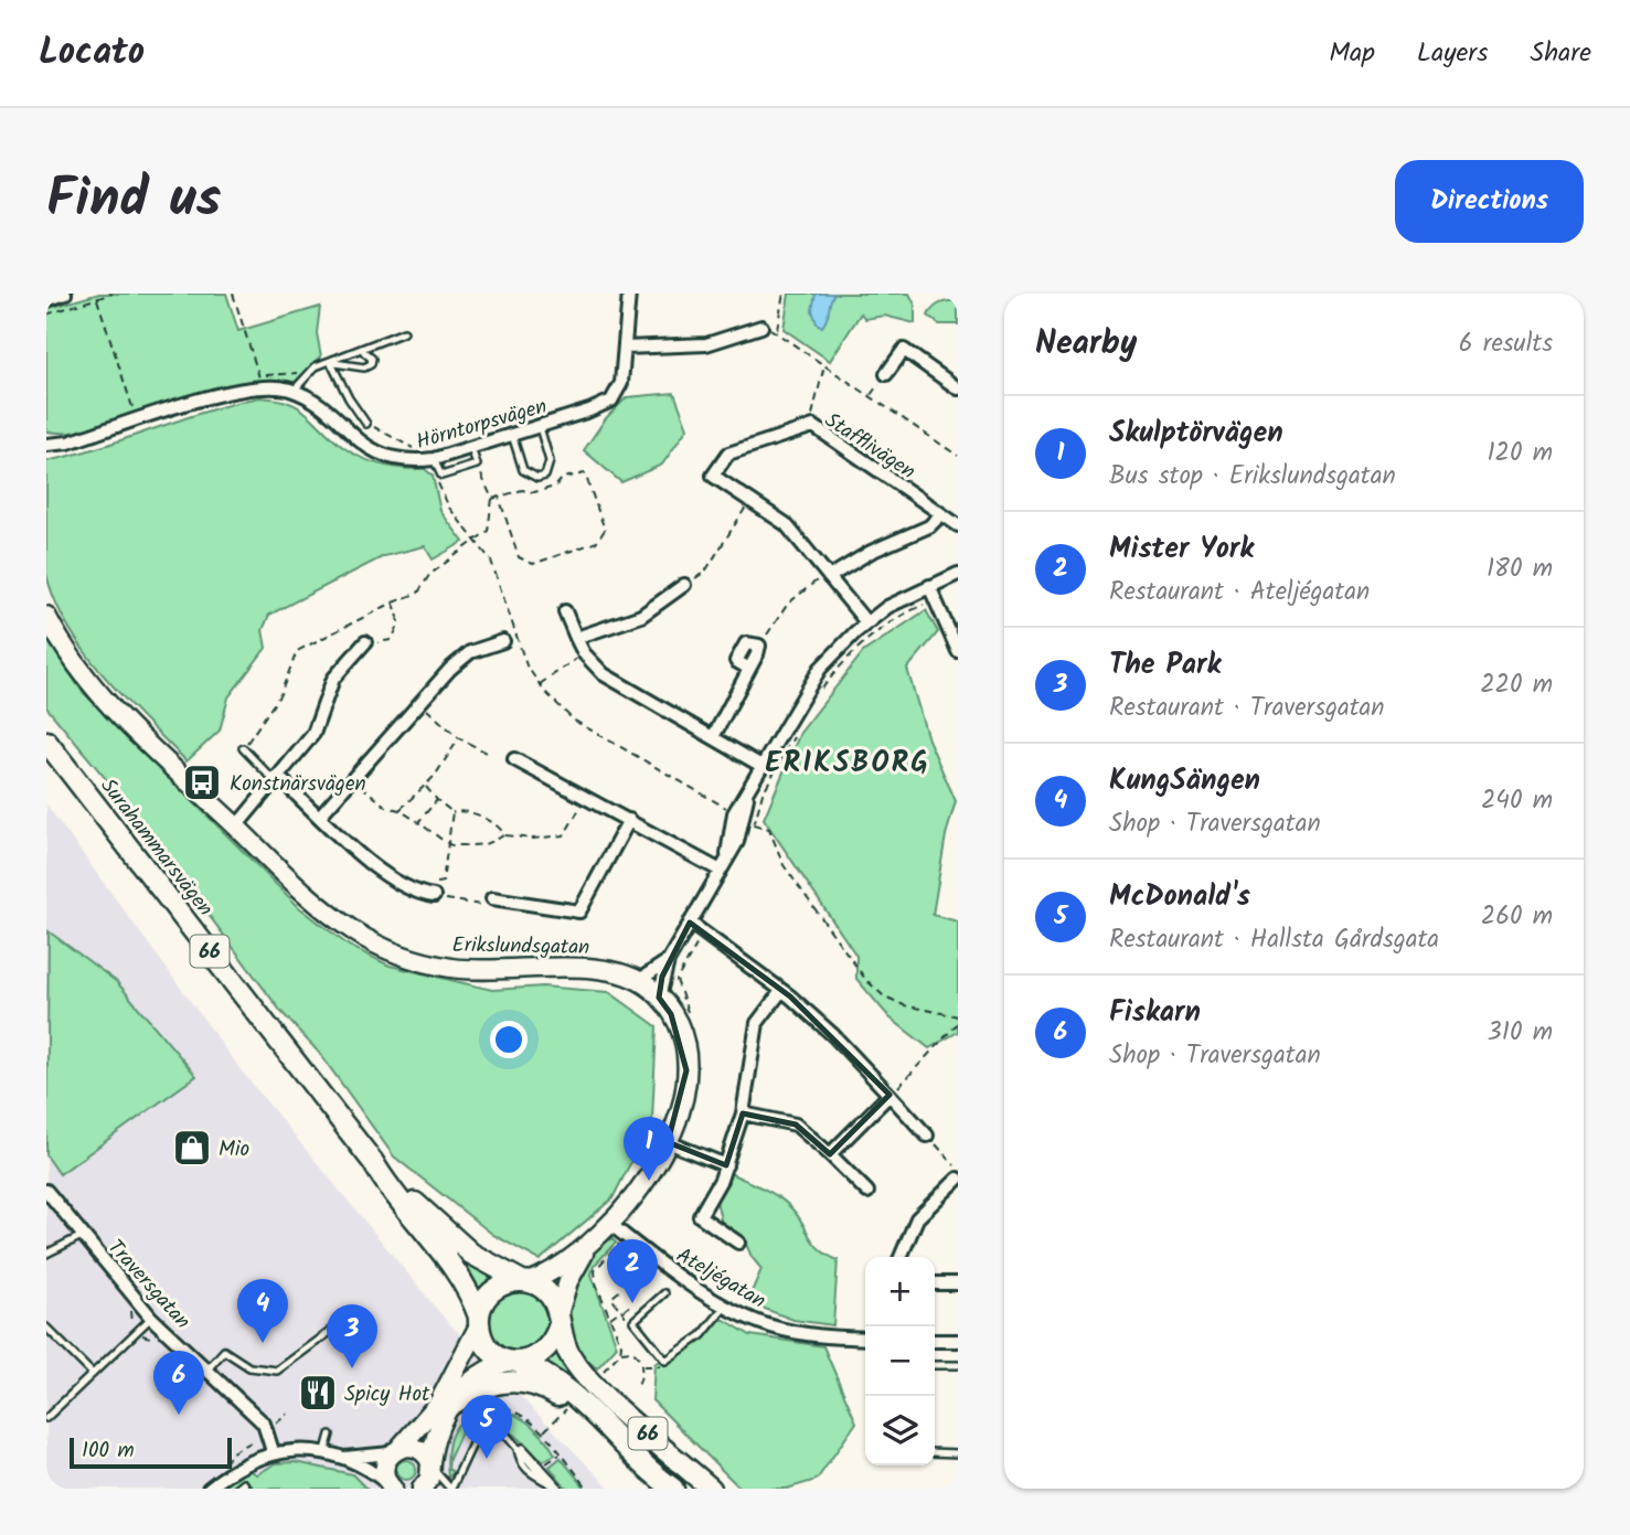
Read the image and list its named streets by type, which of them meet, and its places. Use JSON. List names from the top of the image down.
{
  "streets": {
    "main road": ["Surahammarsvägen", "66"],
    "street": [
      "Hörntorpsvägen",
      "Stafflivägen",
      "Erikslundsgatan",
      "Ateljégatan",
      "Traversgatan"
    ]
  },
  "crossings": [
    ["Surahammarsvägen", "Erikslundsgatan"],
    ["Surahammarsvägen", "66"],
    ["Erikslundsgatan", "66"],
    ["Erikslundsgatan", "Ateljégatan"]
  ],
  "districts": ["ERIKSBORG"],
  "places": {
    "bus stop": ["Konstnärsvägen"],
    "shop": ["Mio"],
    "restaurant": ["Spicy Hot"]
  },
  "scale_bar": "100 m",
  "page": {
    "header": "Locato",
    "nav": ["Map", "Layers", "Share"],
    "title": "Find us",
    "buttons": "Directions",
    "heading": ["Nearby", "6 results"],
    "list": [
      {
        "mark": "1",
        "name": "Skulptörvägen",
        "note": "Bus stop · Erikslundsgatan",
        "value": "120 m"
      },
      {
        "mark": "2",
        "name": "Mister York",
        "note": "Restaurant · Ateljégatan",
        "value": "180 m"
      },
      {
        "mark": "3",
        "name": "The Park",
        "note": "Restaurant · Traversgatan",
        "value": "220 m"
      },
      {
        "mark": "4",
        "name": "KungSängen",
        "note": "Shop · Traversgatan",
        "value": "240 m"
      },
      {
        "mark": "5",
        "name": "McDonald's",
        "note": "Restaurant · Hallsta Gårdsgata",
        "value": "260 m"
      },
      {
        "mark": "6",
        "name": "Fiskarn",
        "note": "Shop · Traversgatan",
        "value": "310 m"
      }
    ],
    "pins": [
      "1",
      "2",
      "4",
      "3",
      "6",
      "5"
    ],
    "map_buttons": ["+", "−"],
    "scale": "100 m"
  }
}
